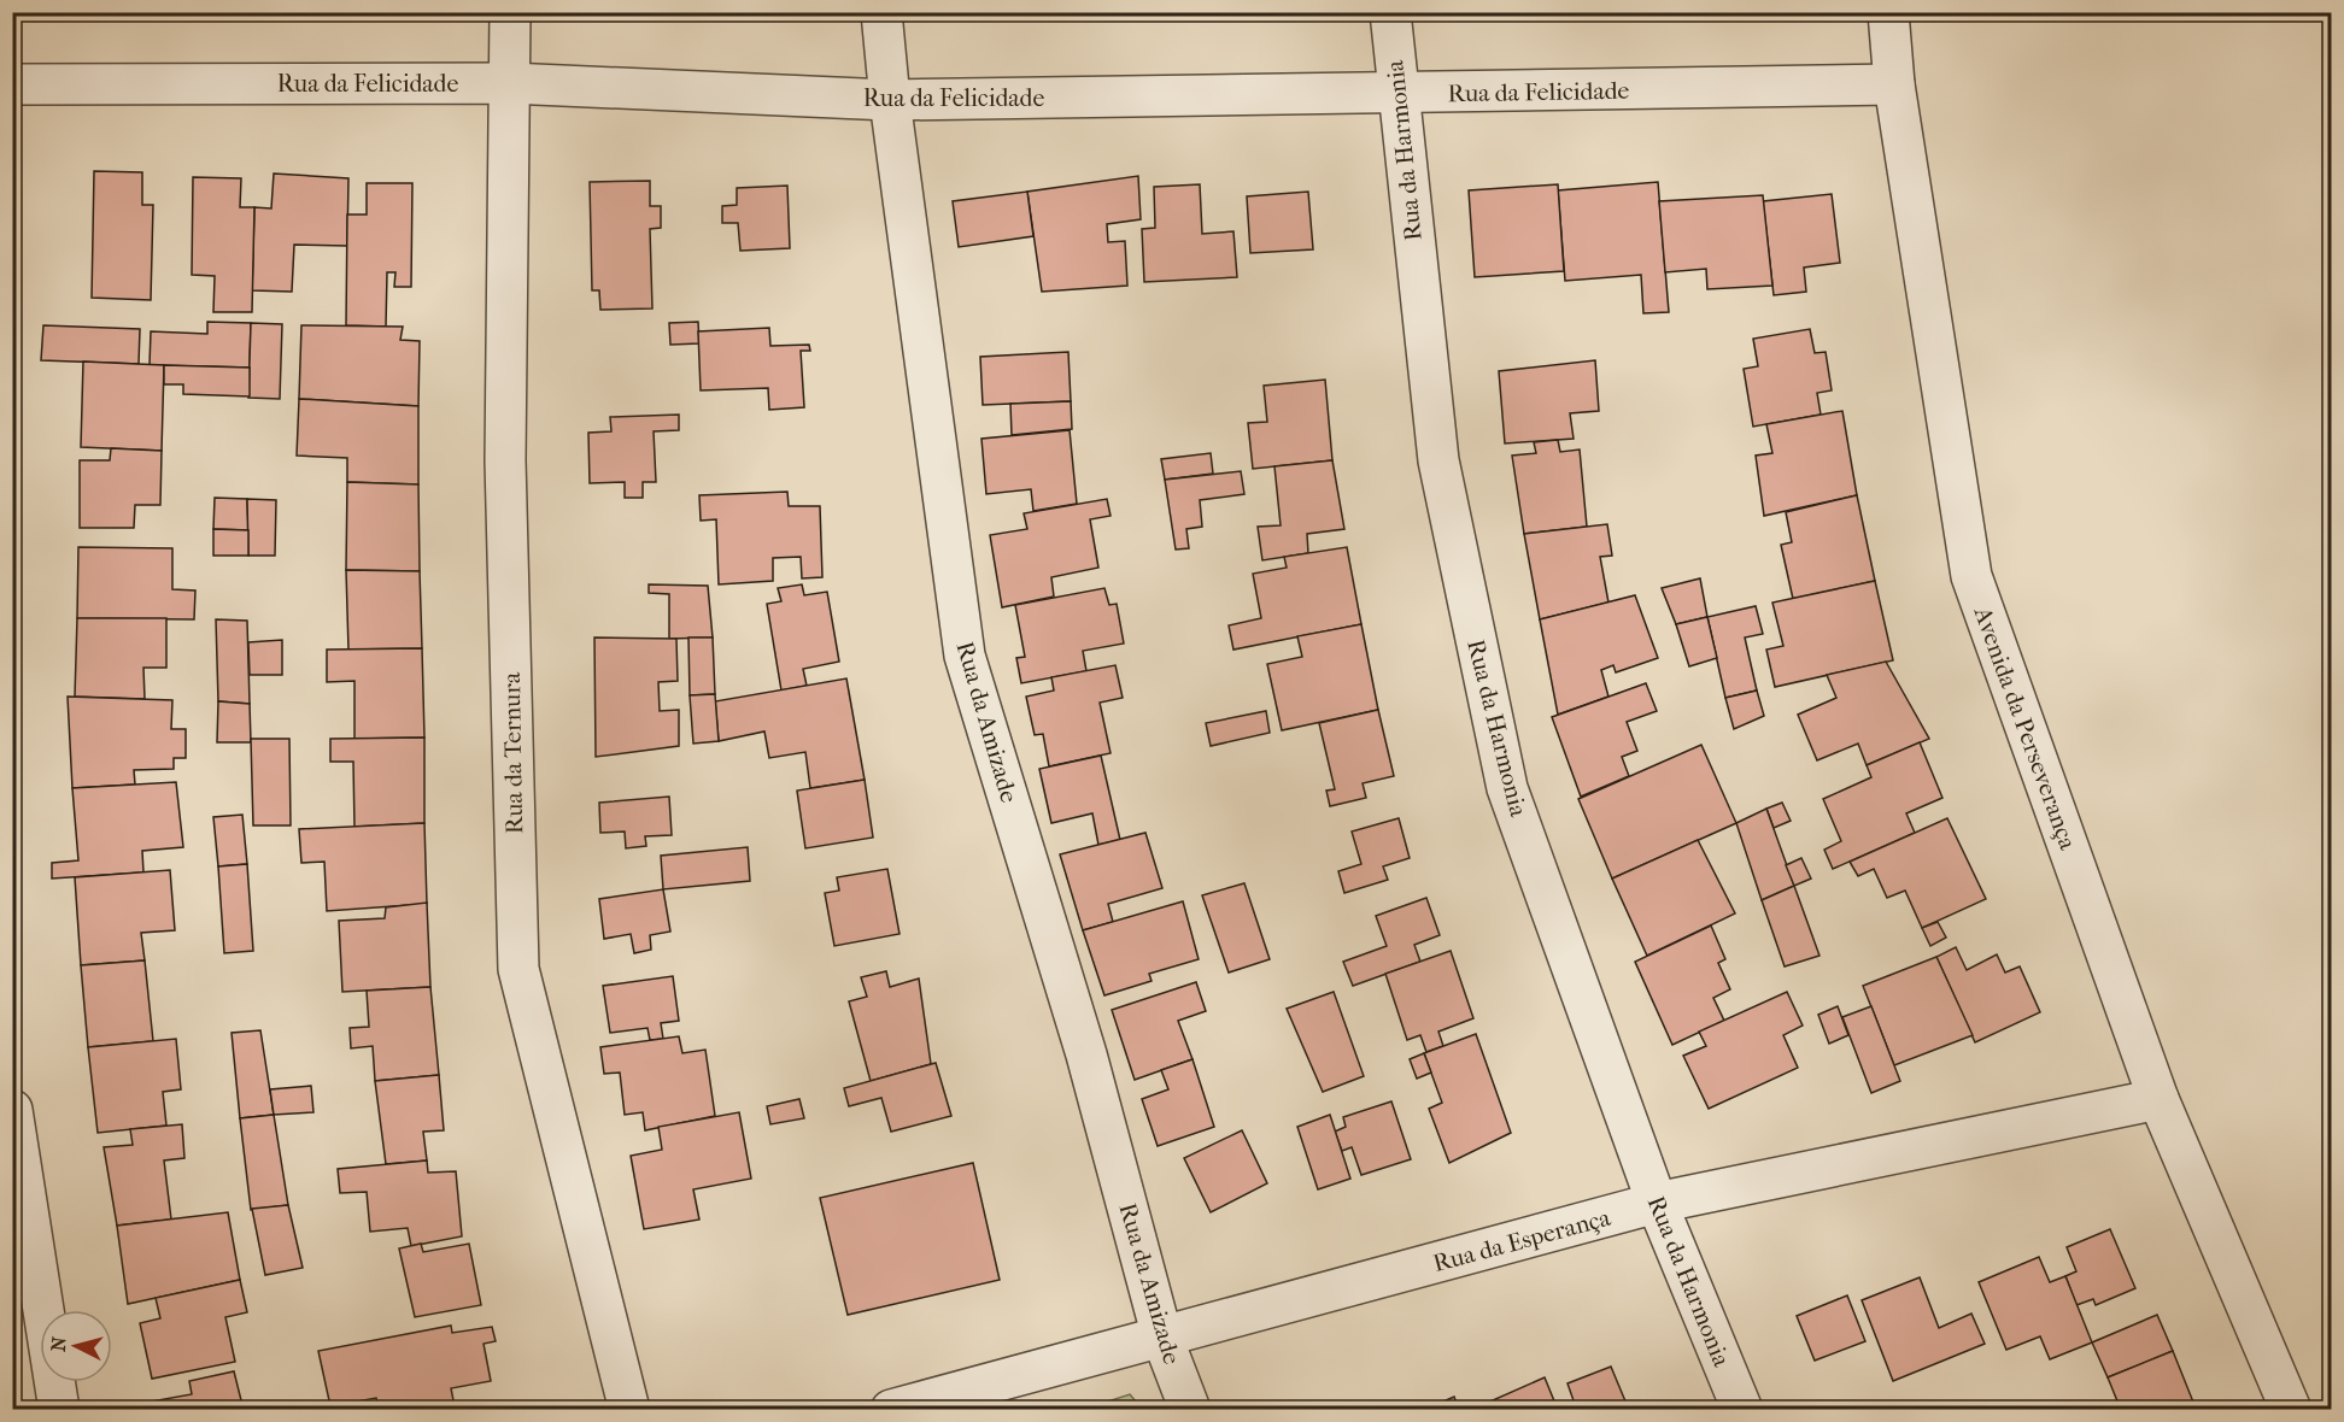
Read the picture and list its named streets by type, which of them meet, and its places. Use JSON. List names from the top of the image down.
{
  "streets": {
    "street": [
      "Rua da Felicidade",
      "Rua da Harmonia",
      "Rua da Amizade",
      "Avenida da Perseverança",
      "Rua da Ternura",
      "Rua da Esperança"
    ]
  },
  "crossings": [
    ["Rua da Felicidade", "Rua da Harmonia"],
    ["Rua da Felicidade", "Rua da Amizade"],
    ["Rua da Felicidade", "Avenida da Perseverança"],
    ["Rua da Felicidade", "Rua da Ternura"],
    ["Rua da Harmonia", "Rua da Esperança"],
    ["Rua da Amizade", "Rua da Esperança"],
    ["Avenida da Perseverança", "Rua da Esperança"]
  ],
  "north": "left"
}
